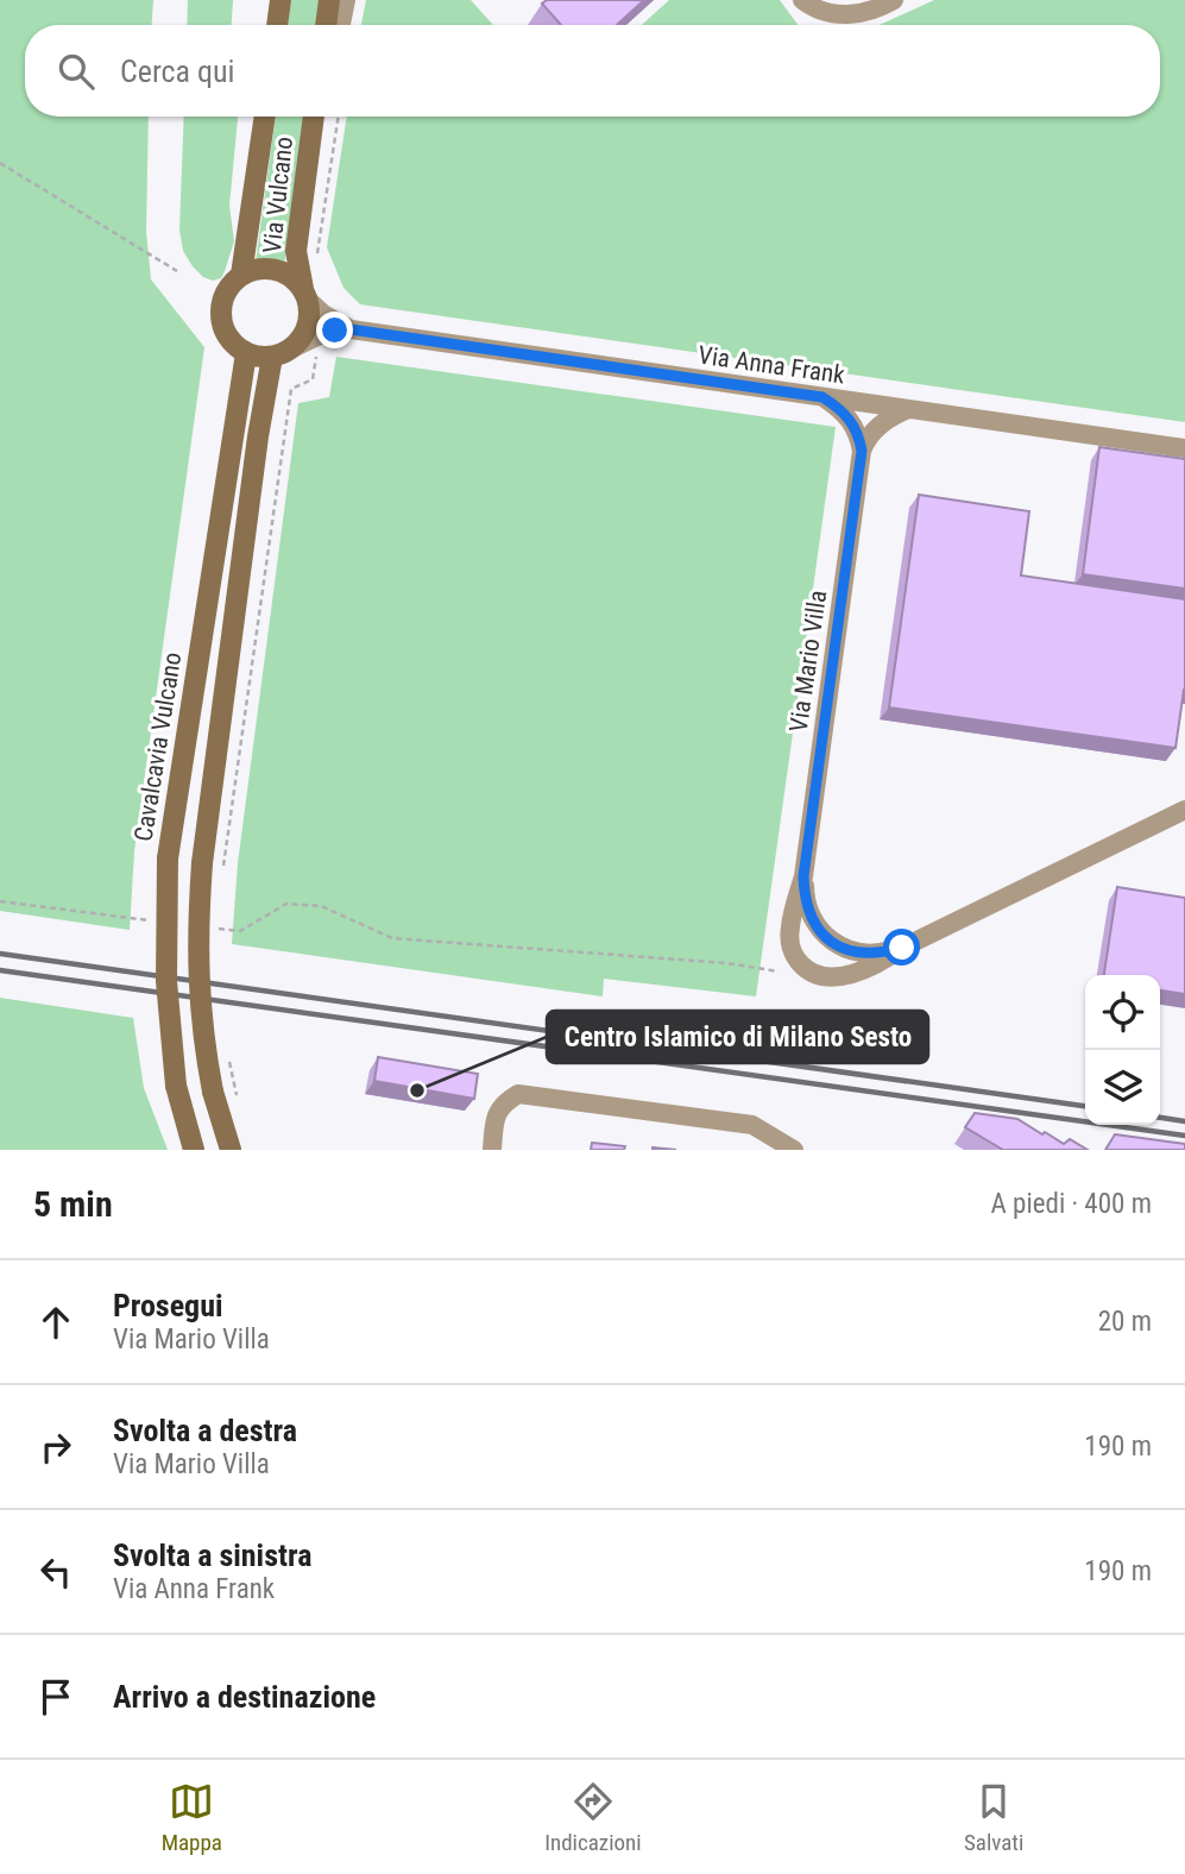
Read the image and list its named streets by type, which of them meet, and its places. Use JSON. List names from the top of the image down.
{
  "streets": {
    "main road": ["Via Vulcano", "Cavalcavia Vulcano"],
    "street": ["Via Anna Frank", "Via Mario Villa"]
  },
  "crossings": [
    ["Via Vulcano", "Via Anna Frank"],
    ["Via Vulcano", "Cavalcavia Vulcano"],
    ["Via Anna Frank", "Cavalcavia Vulcano"]
  ],
  "places": ["Centro Islamico di Milano Sesto"],
  "page": {
    "search": "Cerca qui",
    "heading": ["5 min", "A piedi · 400 m"],
    "list": [
      ["Prosegui", "Via Mario Villa", "20 m"],
      ["Svolta a destra", "Via Mario Villa", "190 m"],
      ["Svolta a sinistra", "Via Anna Frank", "190 m"],
      "Arrivo a destinazione"
    ],
    "nav": ["Mappa", "Indicazioni", "Salvati"]
  }
}
